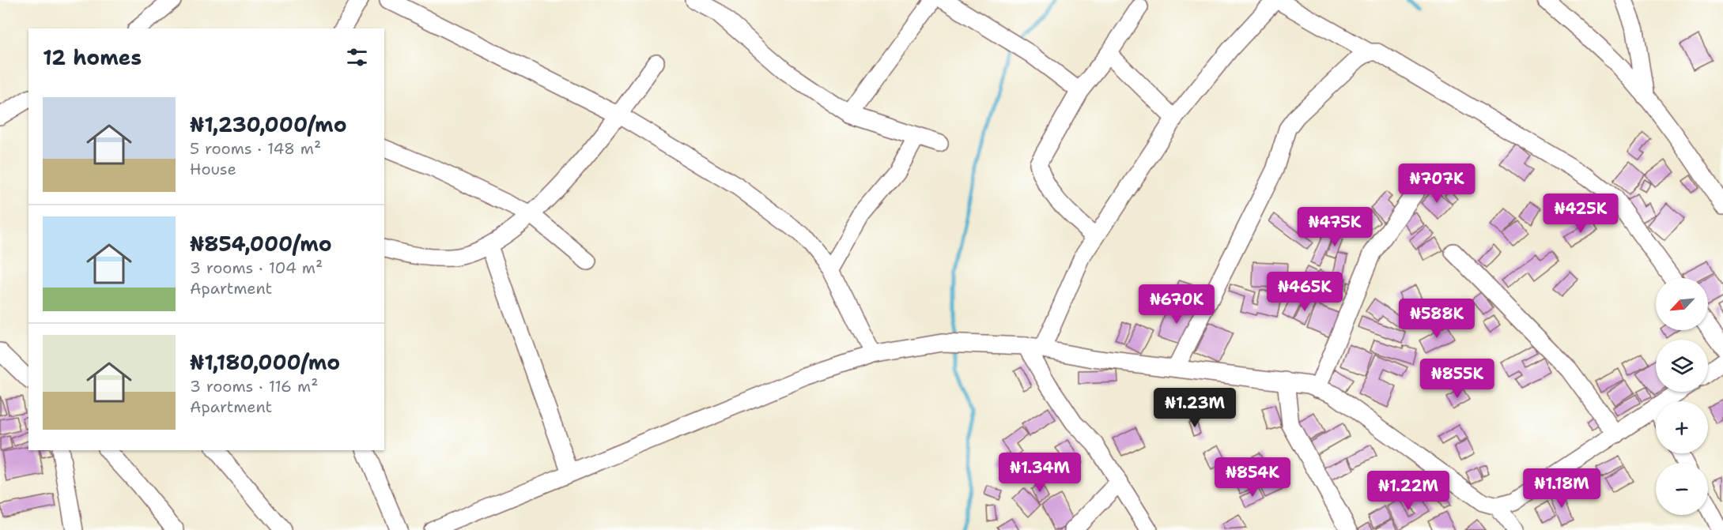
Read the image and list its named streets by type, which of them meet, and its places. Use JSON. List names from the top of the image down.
{
  "north": "bottom left",
  "page": {
    "heading": "12 homes",
    "list": [
      {
        "name": "₦1,230,000/mo",
        "note": "5 rooms · 148 m² · House"
      },
      {
        "name": "₦854,000/mo",
        "note": "3 rooms · 104 m² · Apartment"
      },
      {
        "name": "₦1,180,000/mo",
        "note": "3 rooms · 116 m² · Apartment"
      }
    ],
    "price": [
      "₦707K",
      "₦425K",
      "₦475K",
      "₦465K",
      "₦670K",
      "₦588K",
      "₦855K",
      "₦1.23M",
      "₦1.34M",
      "₦854K",
      "₦1.18M",
      "₦1.22M"
    ],
    "map_buttons": ["+", "−"]
  }
}
